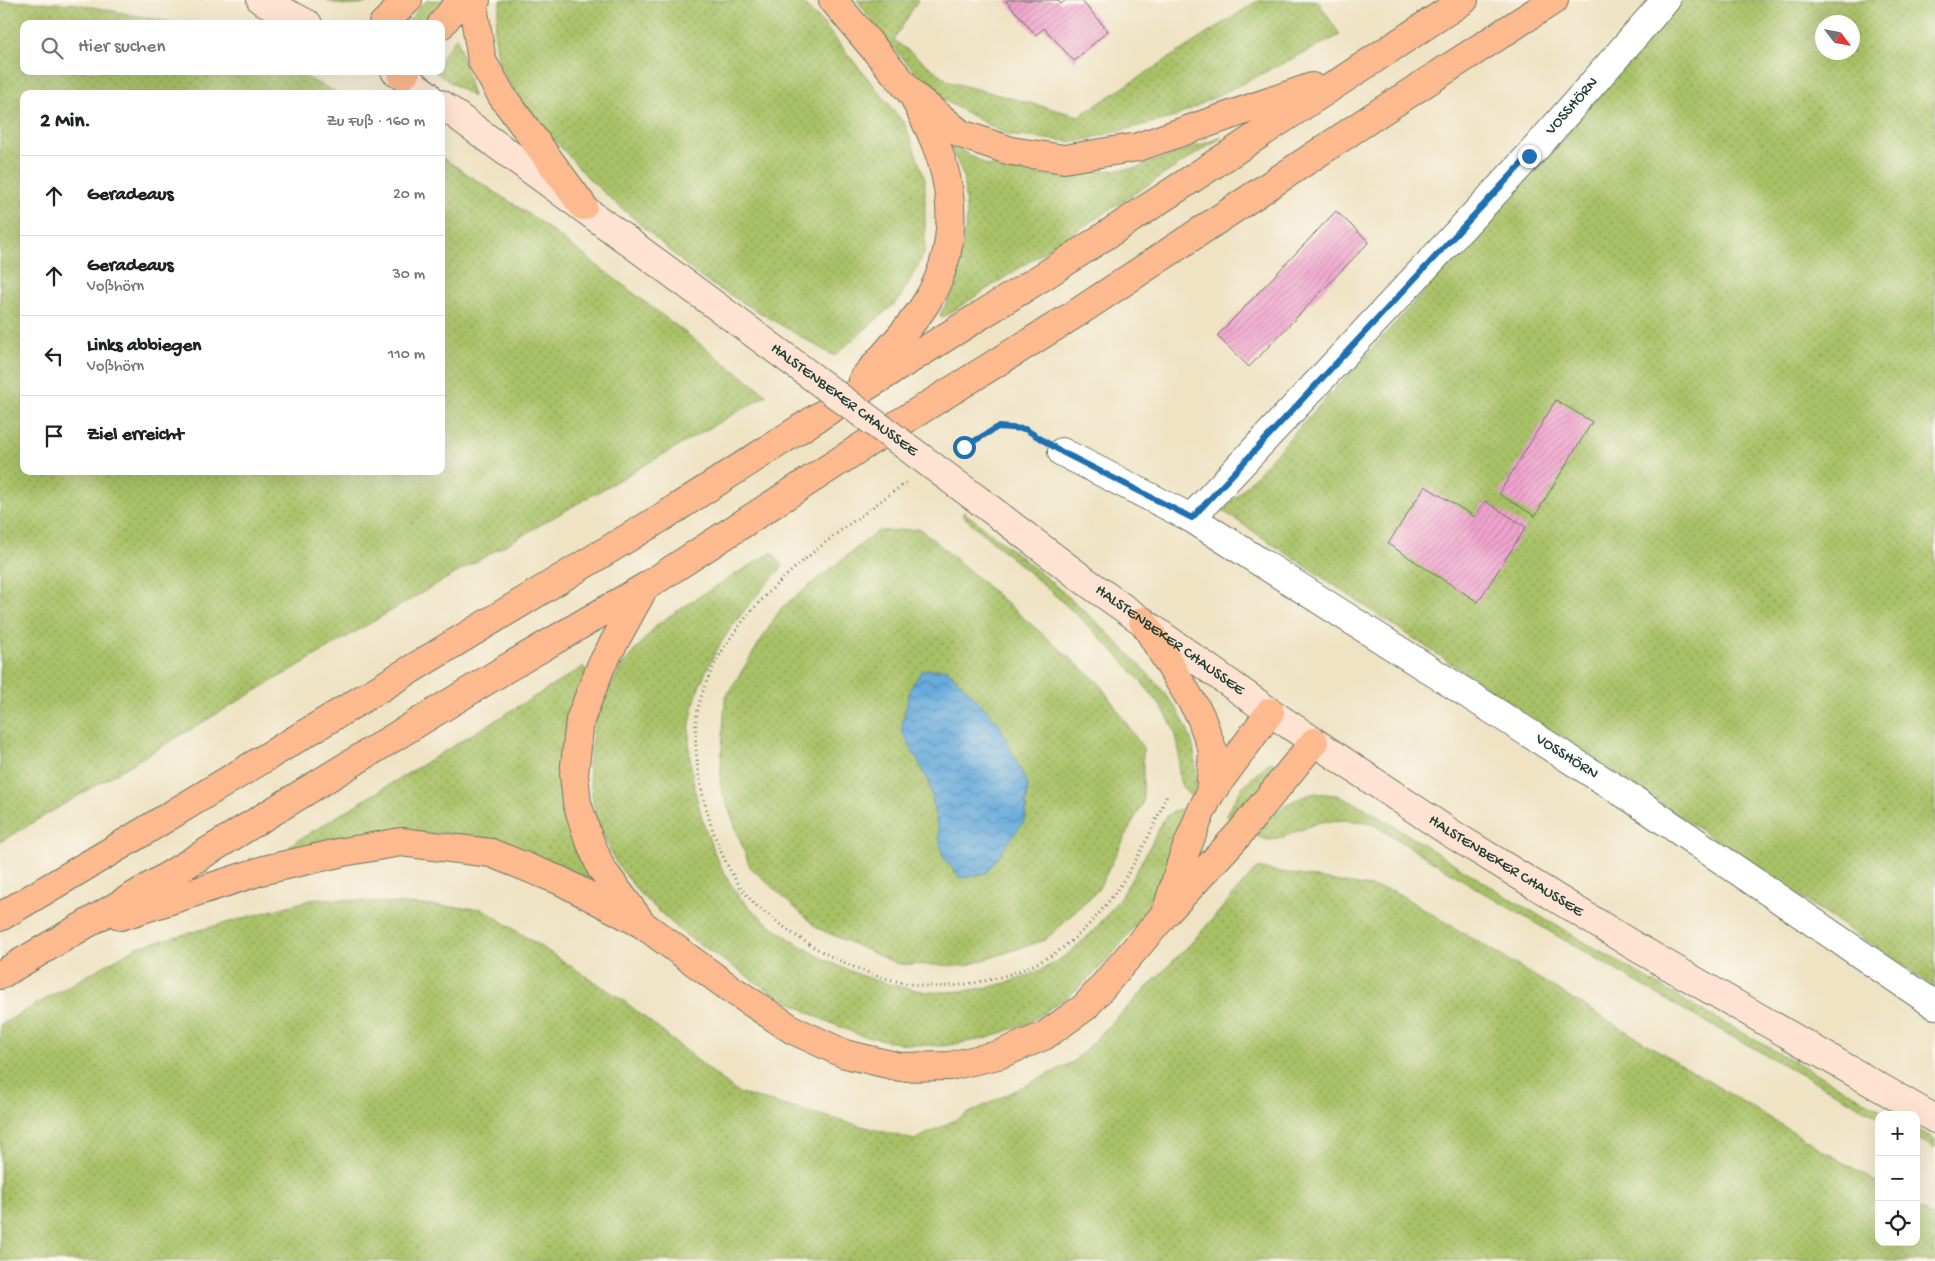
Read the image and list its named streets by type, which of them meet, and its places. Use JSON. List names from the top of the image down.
{
  "streets": {
    "main road": ["HALSTENBEKER CHAUSSEE"],
    "street": ["VOSSHÖRN"]
  },
  "north": "bottom right",
  "page": {
    "search": "Hier suchen",
    "heading": ["2 Min.", "Zu Fuß · 160 m"],
    "list": [
      ["Geradeaus", "20 m"],
      ["Geradeaus", "Voßhörn", "30 m"],
      ["Links abbiegen", "Voßhörn", "110 m"],
      "Ziel erreicht"
    ],
    "map_buttons": ["+", "−"]
  }
}
